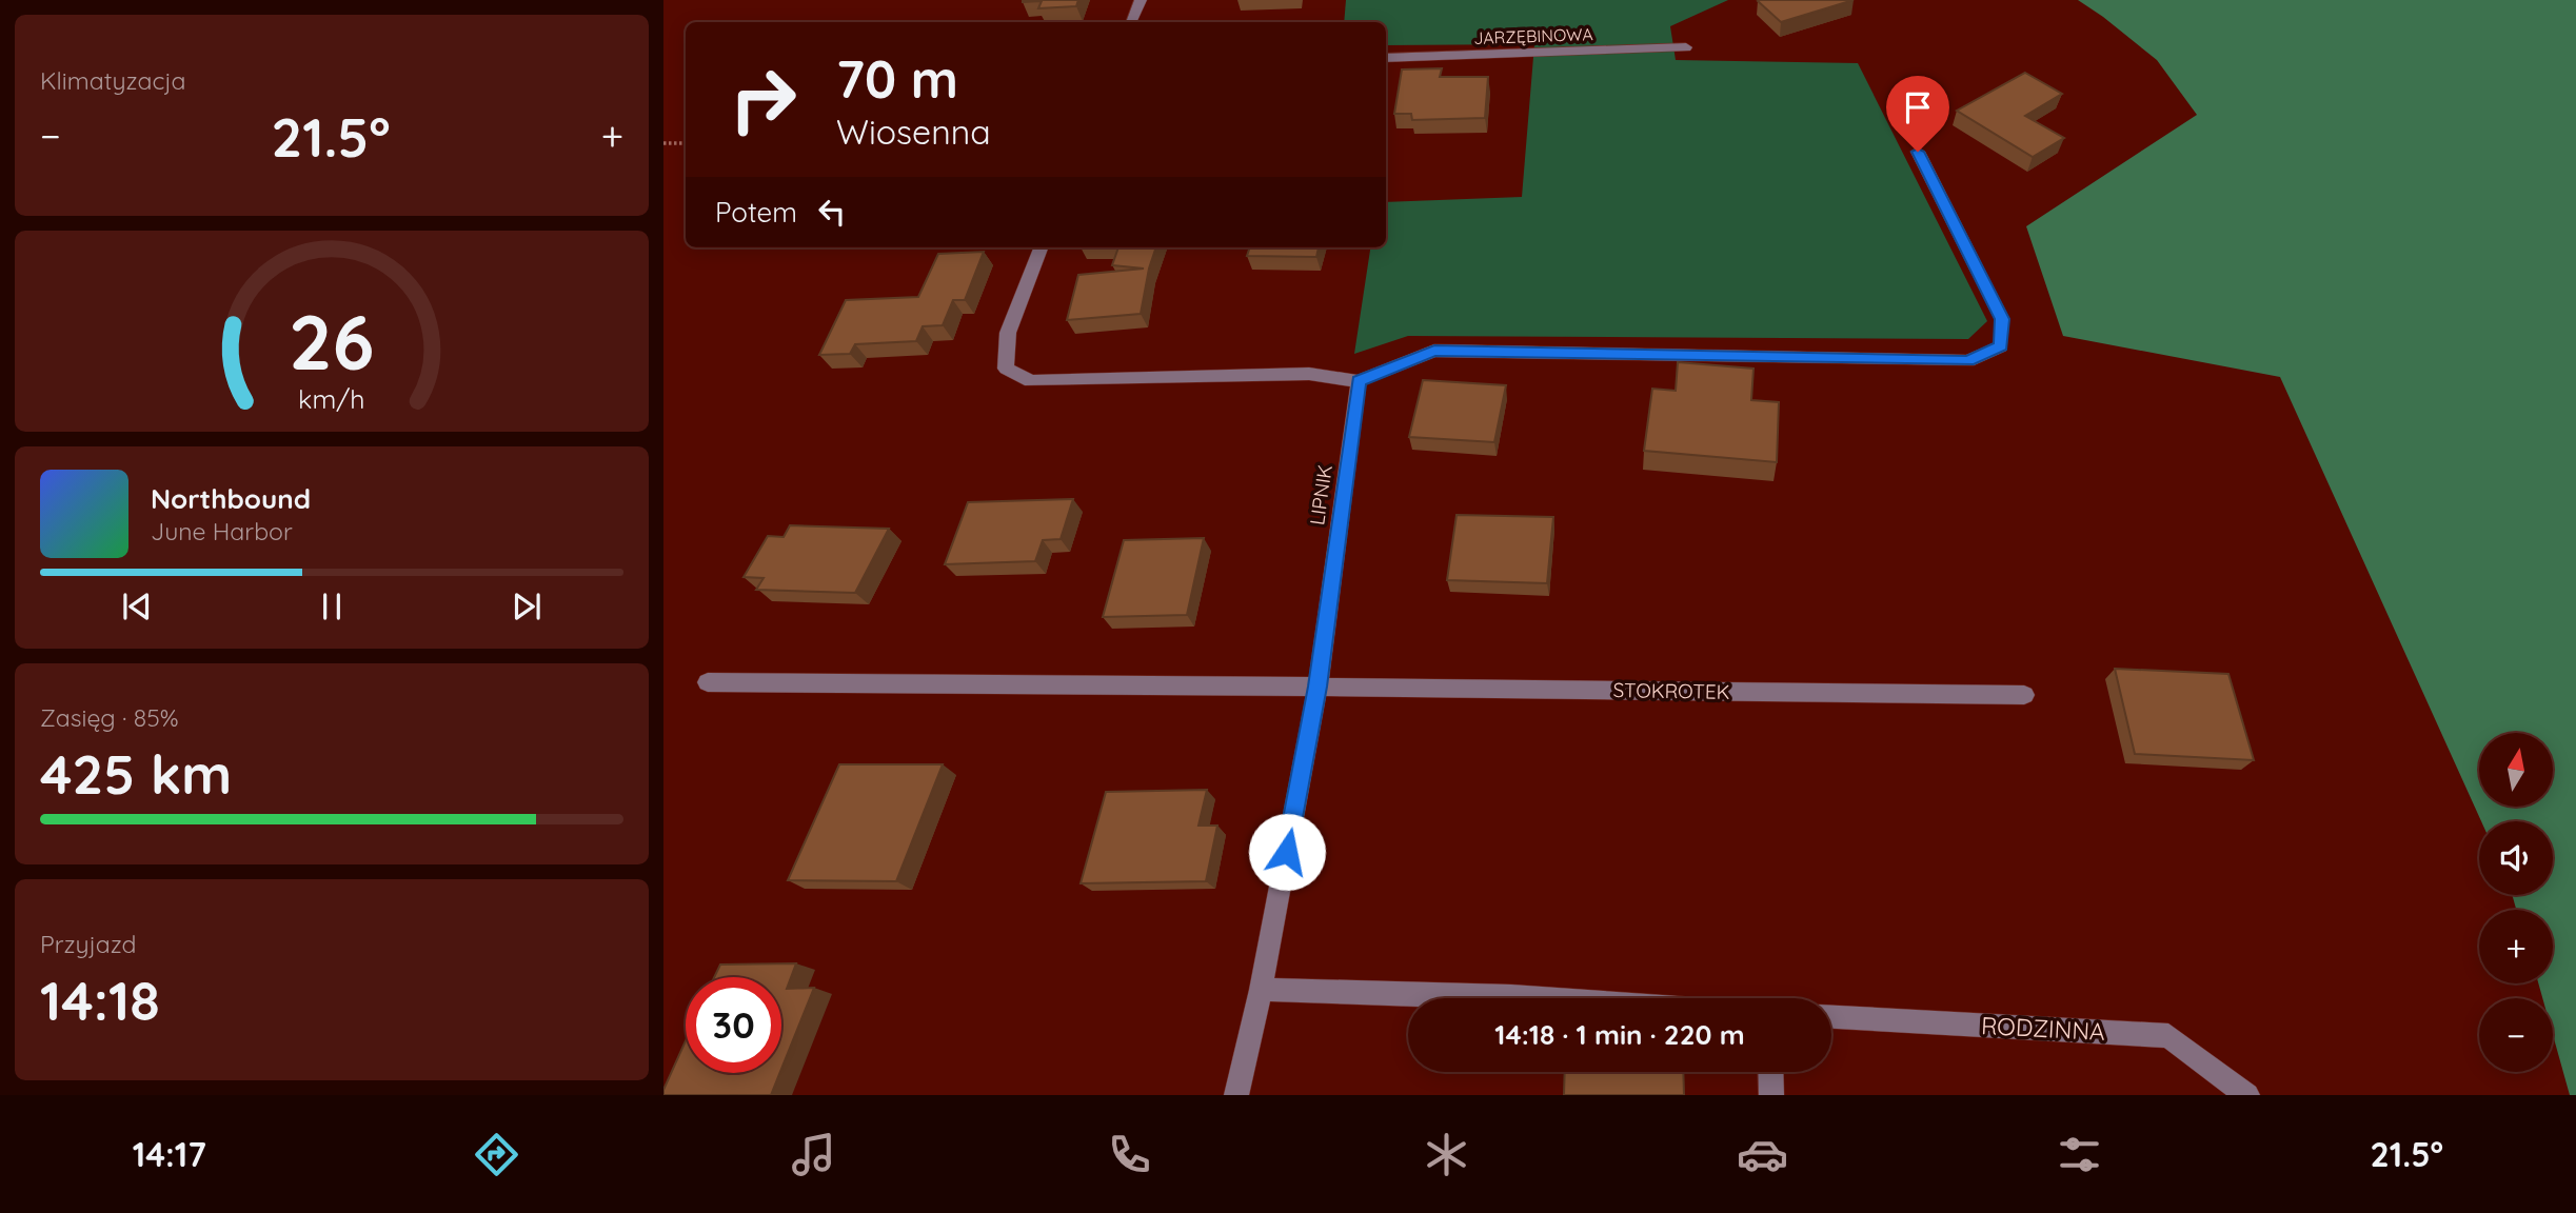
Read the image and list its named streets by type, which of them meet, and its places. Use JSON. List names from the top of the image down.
{
  "streets": {
    "street": [
      "JARZĘBINOWA",
      "LIPNIK",
      "STOKROTEK",
      "RODZINNA"
    ]
  },
  "crossings": [
    ["LIPNIK", "STOKROTEK"]
  ],
  "north": "top",
  "page": {
    "tile": [
      "Klimatyzacja",
      ["Zasięg · 85%", "425 km"],
      ["Przyjazd", "14:18"]
    ],
    "turn": ["70 m", "Wiosenna"],
    "heat": ["−", "21.5°", "+"],
    "then": "Potem",
    "song": ["Northbound", "June Harbor"],
    "map_buttons": ["+", "−"],
    "limit": "30",
    "trip": "14:18 · 1 min · 220 m",
    "tabs": ["14:17", "21.5°"],
    "gauge": ["26", "km/h"]
  }
}
